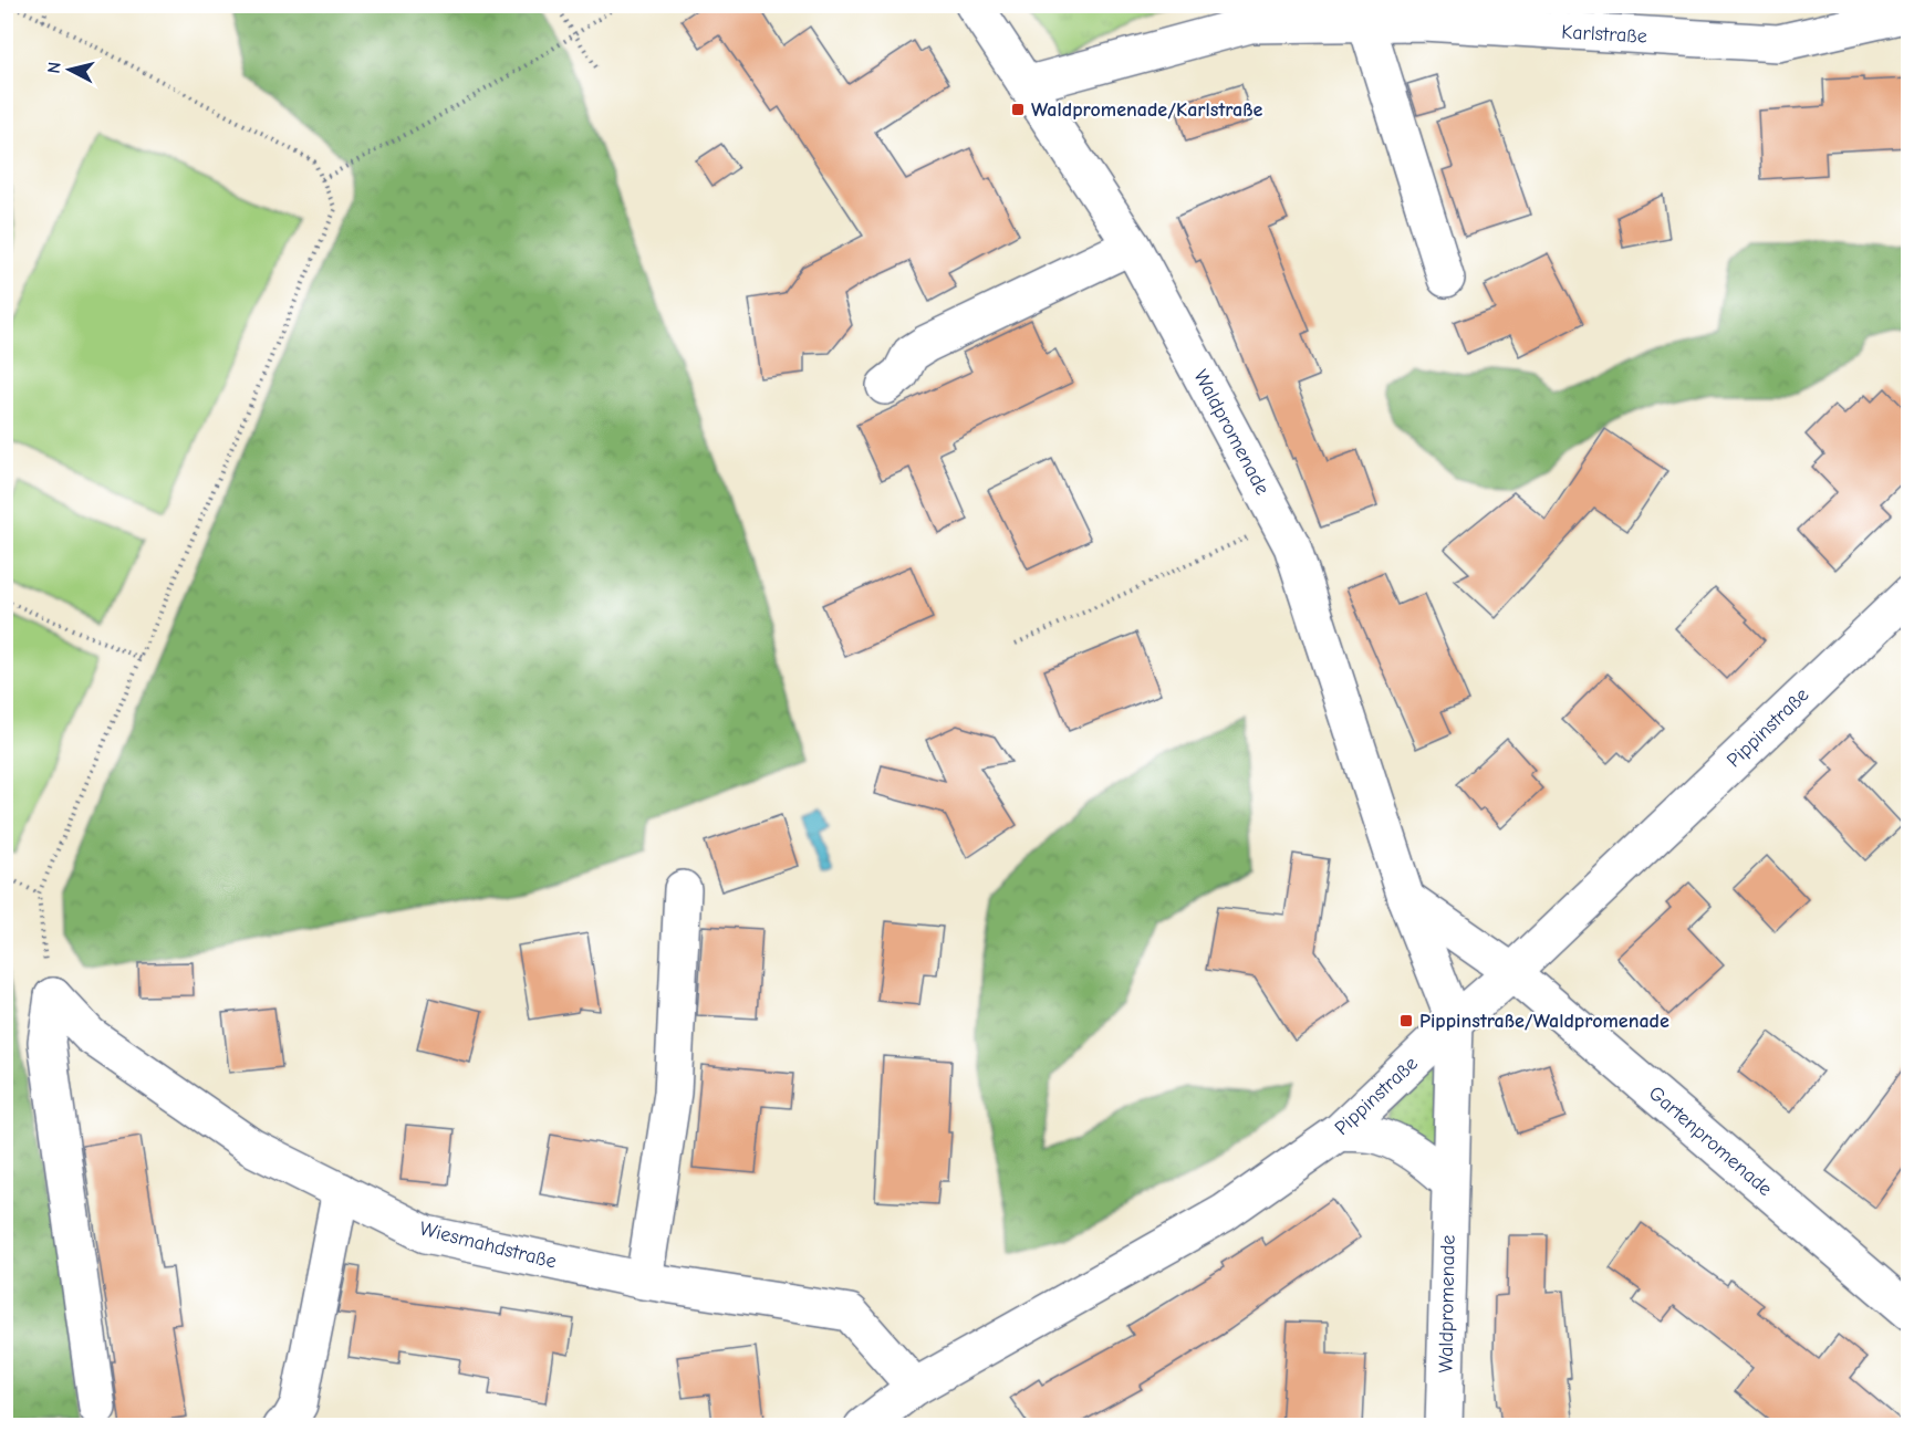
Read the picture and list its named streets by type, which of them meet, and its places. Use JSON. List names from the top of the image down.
{
  "streets": {
    "street": [
      "Karlstraße",
      "Waldpromenade",
      "Pippinstraße",
      "Gartenpromenade",
      "Wiesmahdstraße"
    ]
  },
  "crossings": [
    ["Karlstraße", "Waldpromenade"],
    ["Waldpromenade", "Pippinstraße"],
    ["Pippinstraße", "Gartenpromenade"],
    ["Pippinstraße", "Wiesmahdstraße"]
  ],
  "places": {
    "transit": ["Waldpromenade/Karlstraße", "Pippinstraße/Waldpromenade"]
  },
  "north": "left"
}
